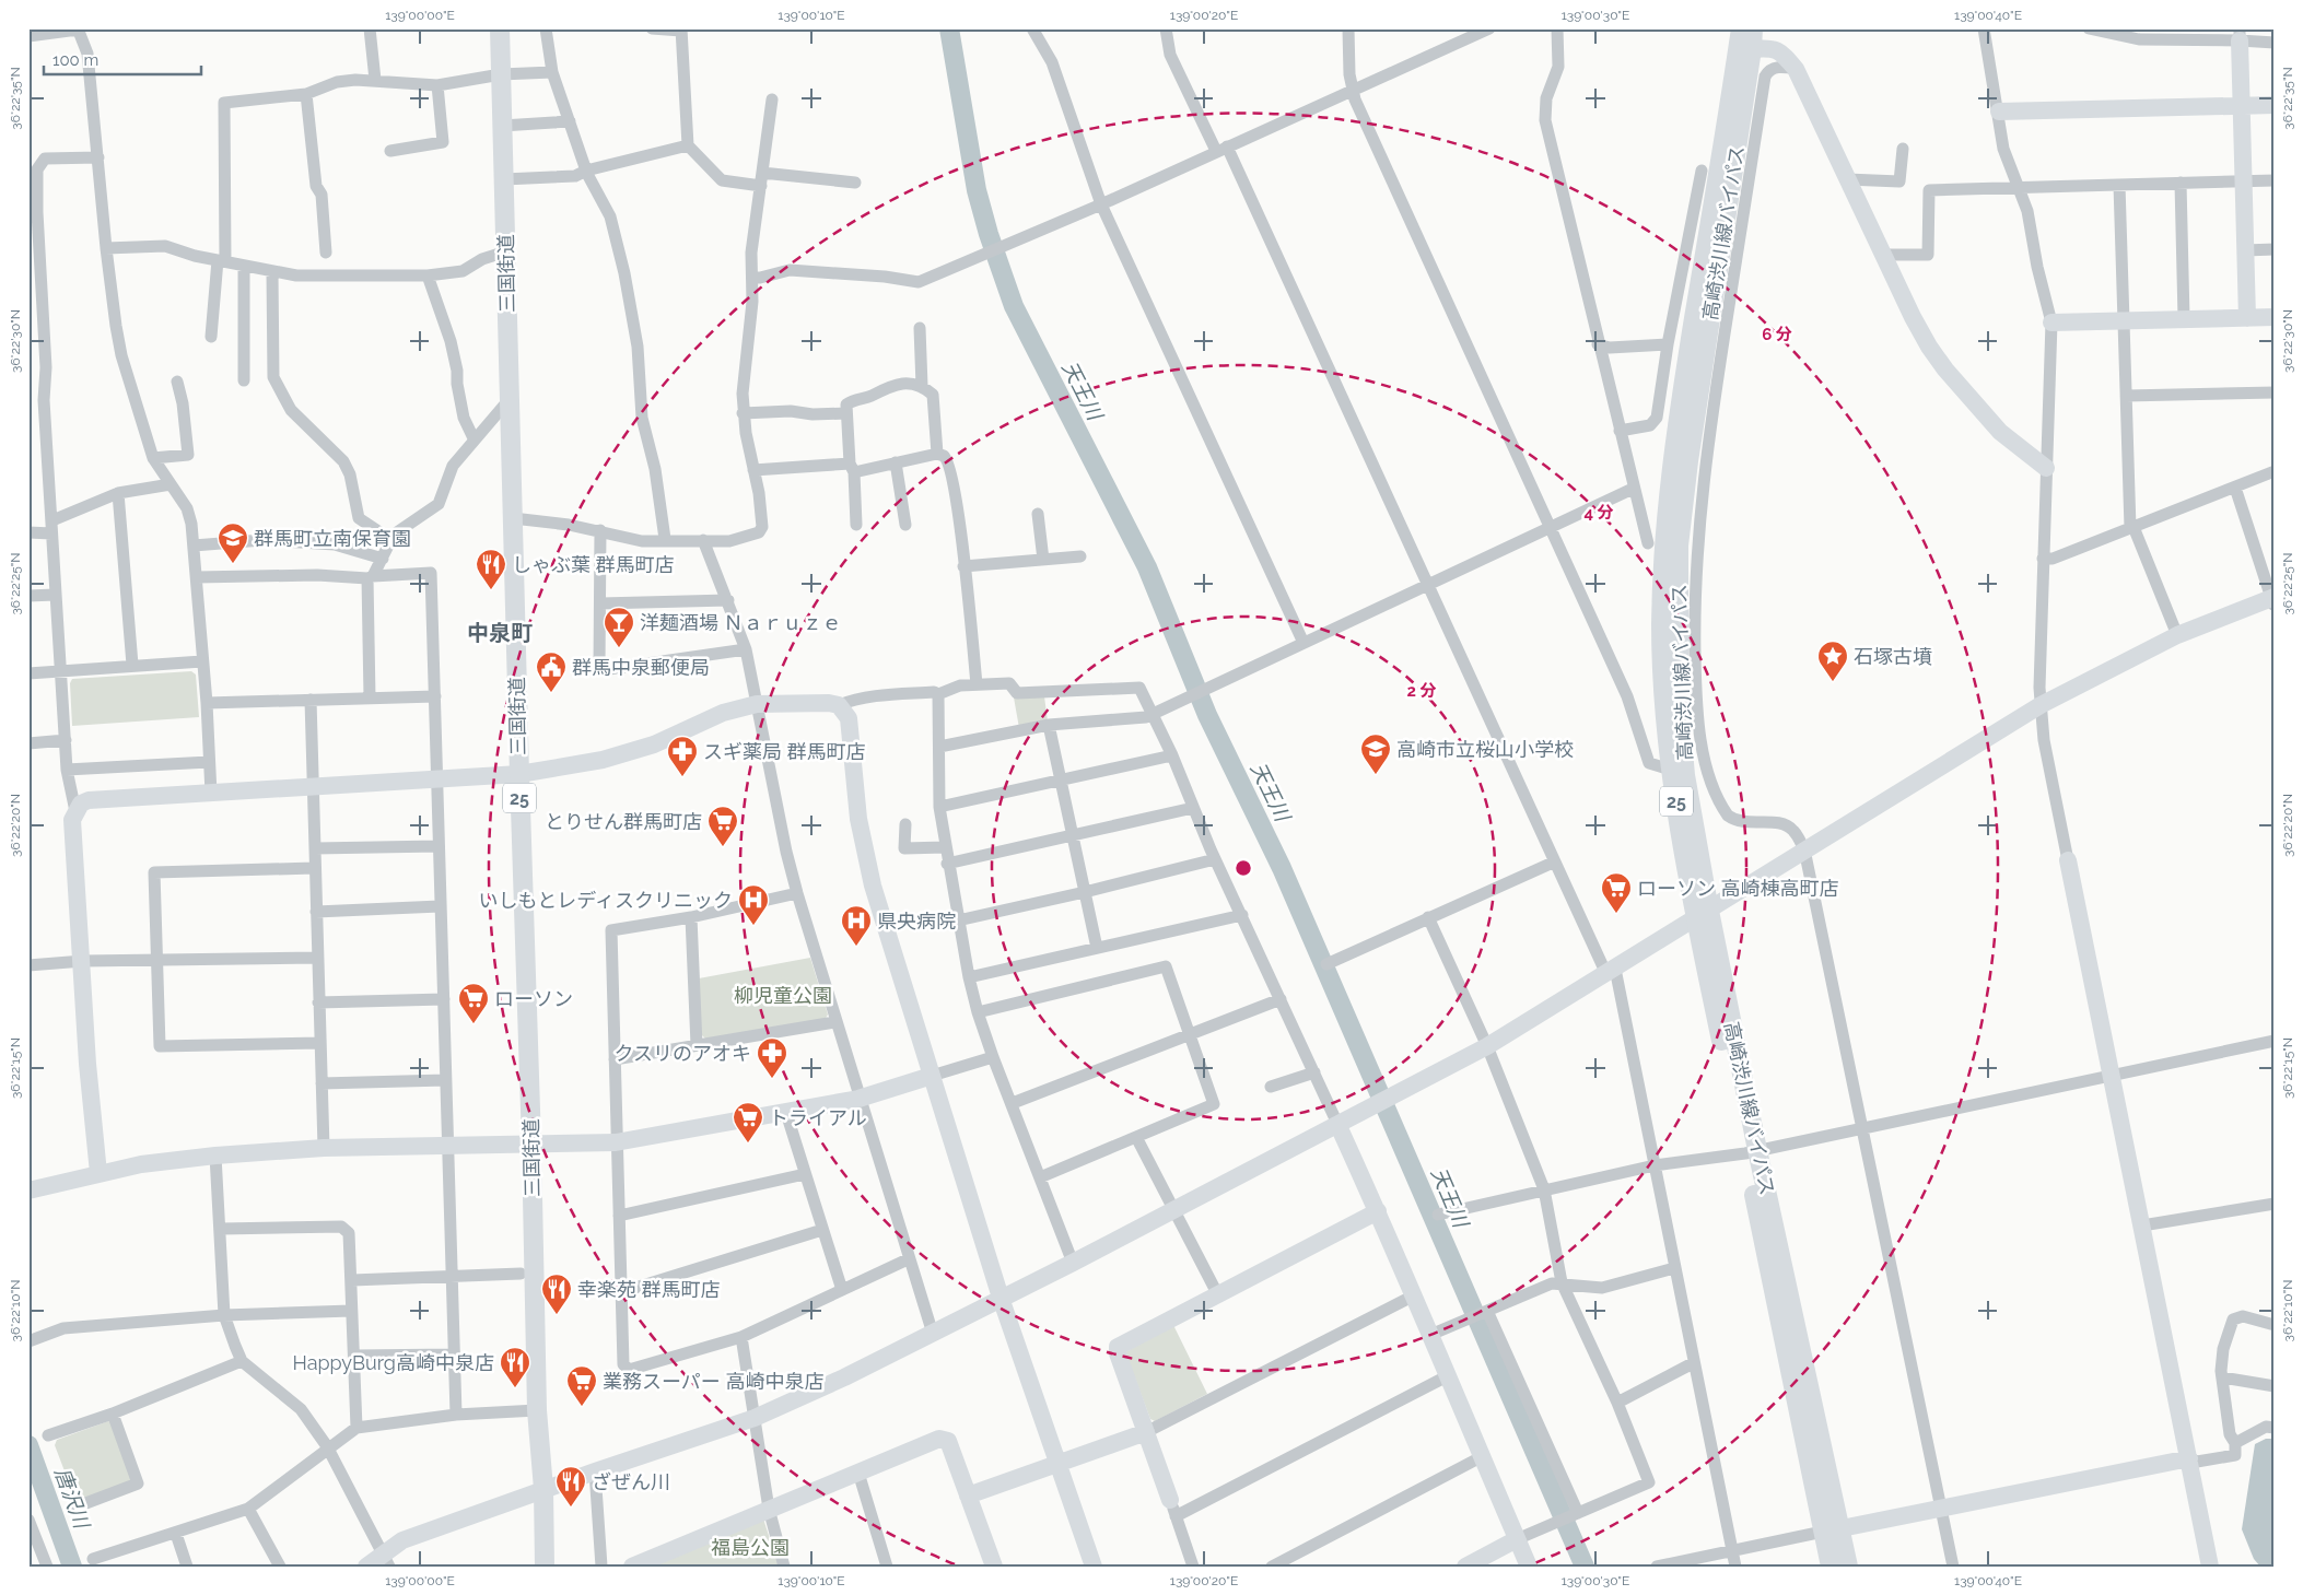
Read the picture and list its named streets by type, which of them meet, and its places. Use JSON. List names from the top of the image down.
{
  "streets": {
    "main road": ["高崎渋川線バイパス", "三国街道", "25"]
  },
  "districts": ["中泉町"],
  "water": ["天王川", "唐沢川"],
  "parks": ["柳児童公園", "福島公園"],
  "places": {
    "school or university": ["群馬町立南保育園", "高崎市立桜山小学校"],
    "restaurant": [
      "しゃぶ葉 群馬町店",
      "幸楽苑 群馬町店",
      "HappyBurg高崎中泉店",
      "ざぜん川"
    ],
    "bar": ["洋麺酒場 Ｎａｒｕｚｅ"],
    "place": ["石塚古墳"],
    "public building": ["群馬中泉郵便局"],
    "pharmacy": ["スギ薬局 群馬町店", "クスリのアオキ"],
    "supermarket": [
      "とりせん群馬町店",
      "ローソン 高崎棟高町店",
      "ローソン",
      "トライアル",
      "業務スーパー 高崎中泉店"
    ],
    "hospital": ["いしもとレディスクリニック", "県央病院"]
  },
  "scale_bar": "100 m",
  "coordinates": [
    "139°00'00\"E",
    "139°00'10\"E",
    "139°00'20\"E",
    "139°00'30\"E",
    "139°00'40\"E",
    "36°22'35\"N",
    "36°22'30\"N",
    "36°22'25\"N",
    "36°22'20\"N",
    "36°22'15\"N",
    "36°22'10\"N"
  ],
  "rings": ["6 分", "4 分", "2 分"]
}
